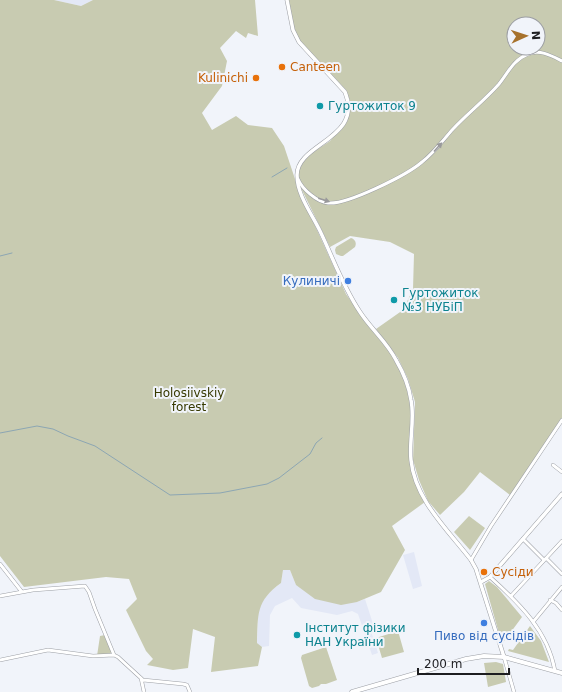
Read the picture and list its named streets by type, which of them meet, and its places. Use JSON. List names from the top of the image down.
{
  "parks": ["Holosiivskiy forest"],
  "places": [
    "Canteen",
    "Kulinichi",
    "Гуртожиток 9",
    "Кулиничі",
    "Гуртожиток №3 НУБіП",
    "Сусіди",
    "Пиво від сусідів",
    "Інститут фізики НАН України"
  ],
  "scale_bar": "200 m",
  "north": "right"
}
